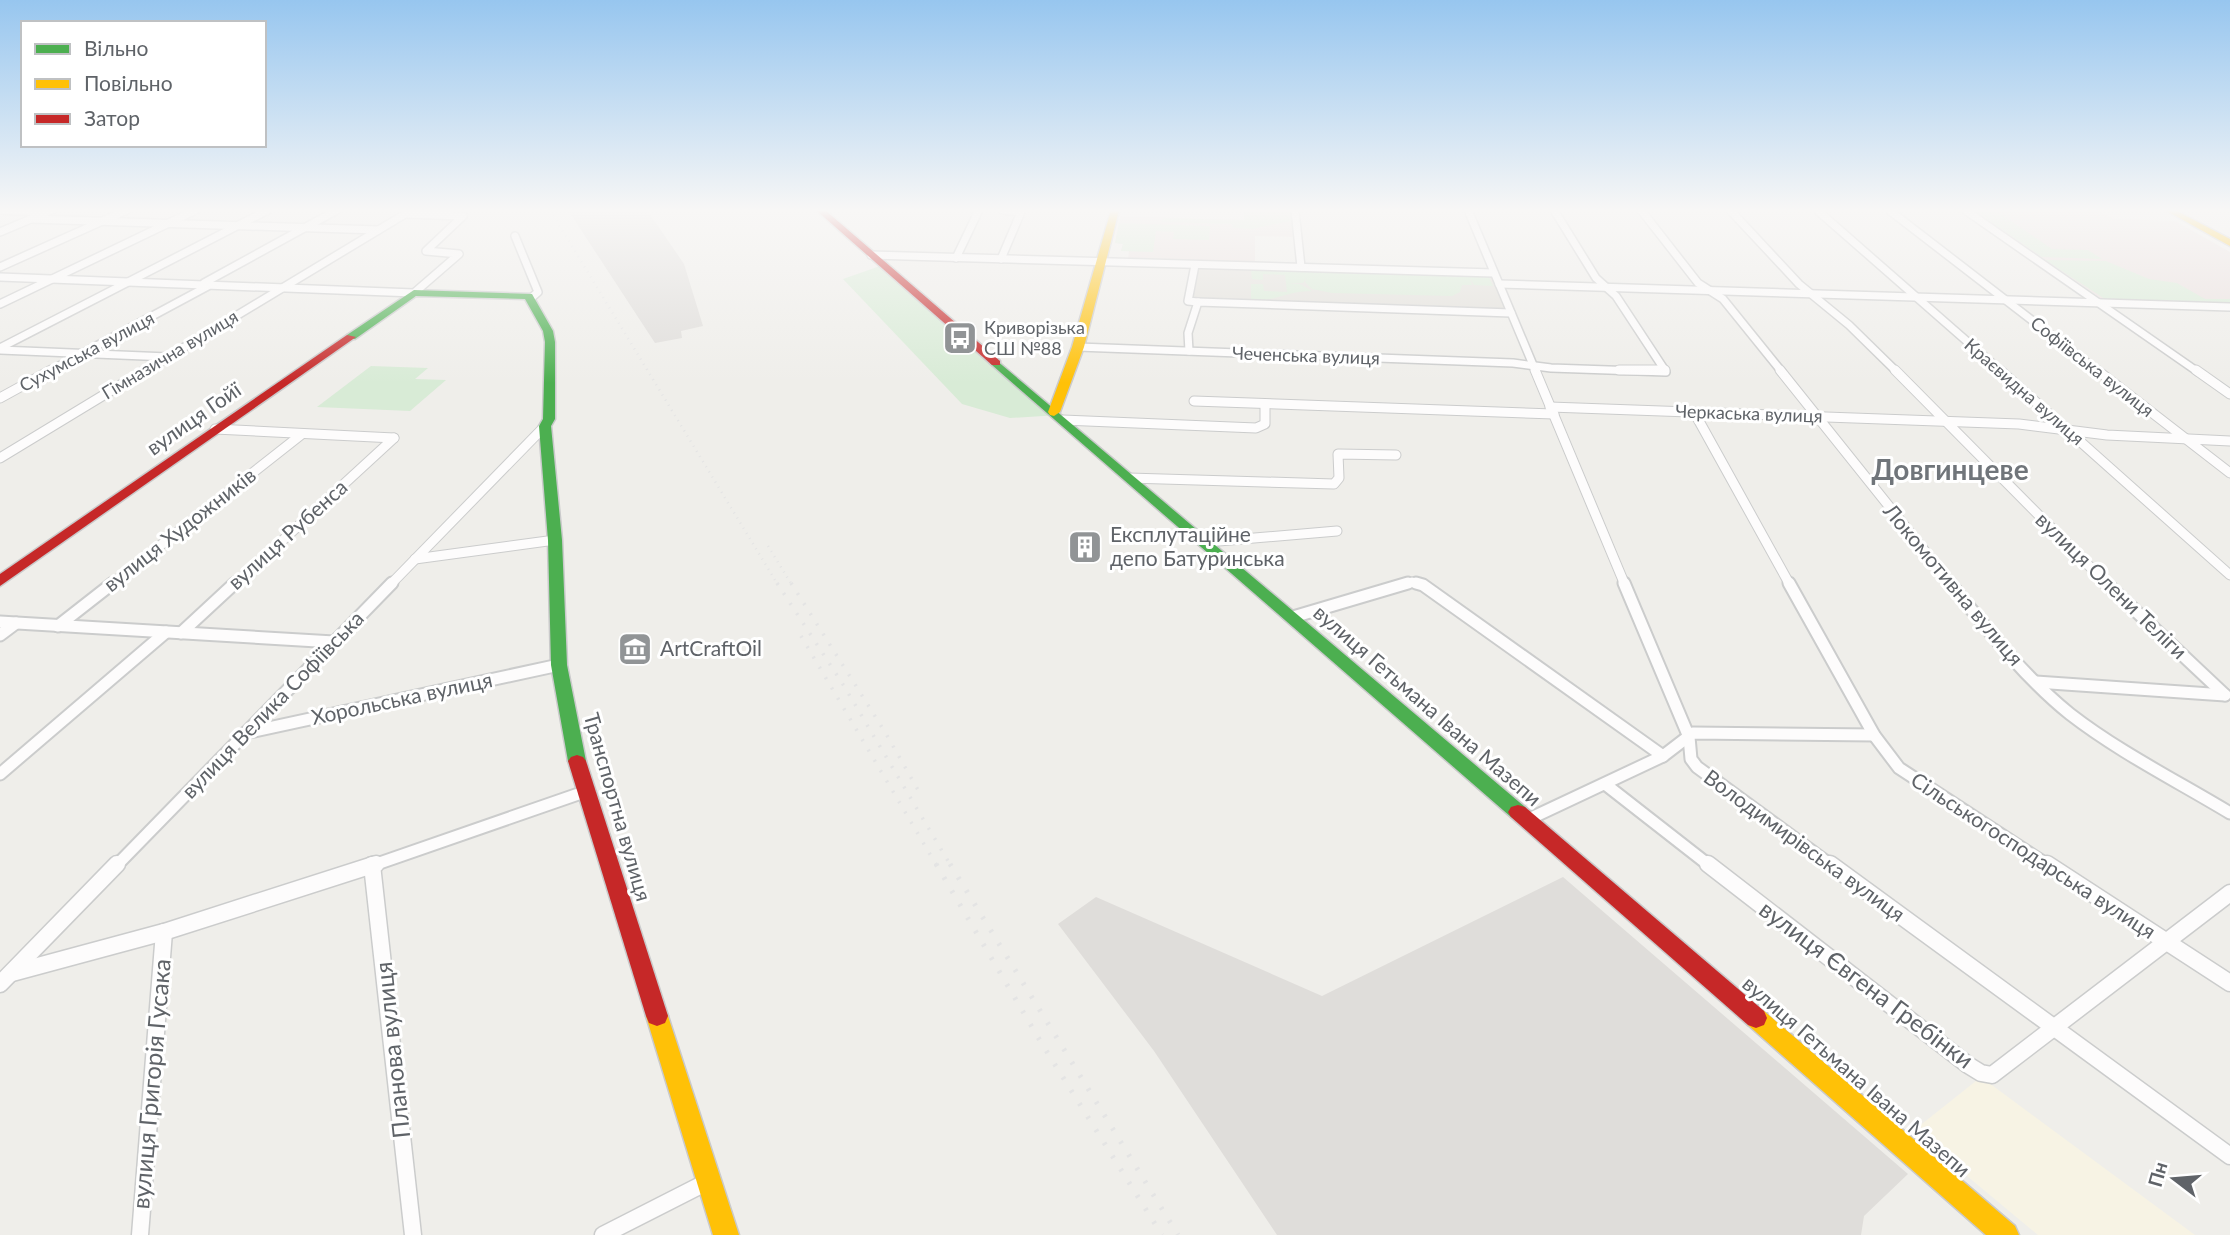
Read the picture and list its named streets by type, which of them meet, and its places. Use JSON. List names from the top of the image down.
{
  "streets": {
    "street": [
      "Сухумська вулиця",
      "Гімназична вулиця",
      "Чеченська вулиця",
      "Софіївська вулиця",
      "Краєвидна вулиця",
      "Черкаська вулиця",
      "вулиця Гойї",
      "вулиця Художників",
      "вулиця Рубенса",
      "Локомотивна вулиця",
      "вулиця Олени Теліги",
      "Хорольська вулиця",
      "вулиця Велика Софіївська",
      "вулиця Гетьмана Івана Мазепи",
      "Транспортна вулиця",
      "Володимирівська вулиця",
      "Сільськогосподарська вулиця",
      "вулиця Євгена Гребінки",
      "Планова вулиця",
      "вулиця Григорія Гусака"
    ]
  },
  "crossings": [
    ["Чеченська вулиця", "Володимирівська вулиця"],
    ["Софіївська вулиця", "Черкаська вулиця"],
    ["Краєвидна вулиця", "Черкаська вулиця"],
    ["Черкаська вулиця", "Локомотивна вулиця"],
    ["Черкаська вулиця", "вулиця Олени Теліги"],
    ["Черкаська вулиця", "Володимирівська вулиця"],
    ["Черкаська вулиця", "Сільськогосподарська вулиця"],
    ["вулиця Художників", "вулиця Рубенса"],
    ["Хорольська вулиця", "вулиця Велика Софіївська"],
    ["Хорольська вулиця", "Транспортна вулиця"],
    ["вулиця Велика Софіївська", "Транспортна вулиця"],
    ["Володимирівська вулиця", "вулиця Євгена Гребінки"],
    ["Сільськогосподарська вулиця", "вулиця Євгена Гребінки"]
  ],
  "districts": ["Довгинцеве"],
  "places": {
    "bus stop": ["Криворізька СШ №88"],
    "building": ["Експлутаційне депо Батуринська"],
    "museum": ["ArtCraftOil"]
  },
  "legend": ["Вільно", "Повільно", "Затор"],
  "north": "left"
}
